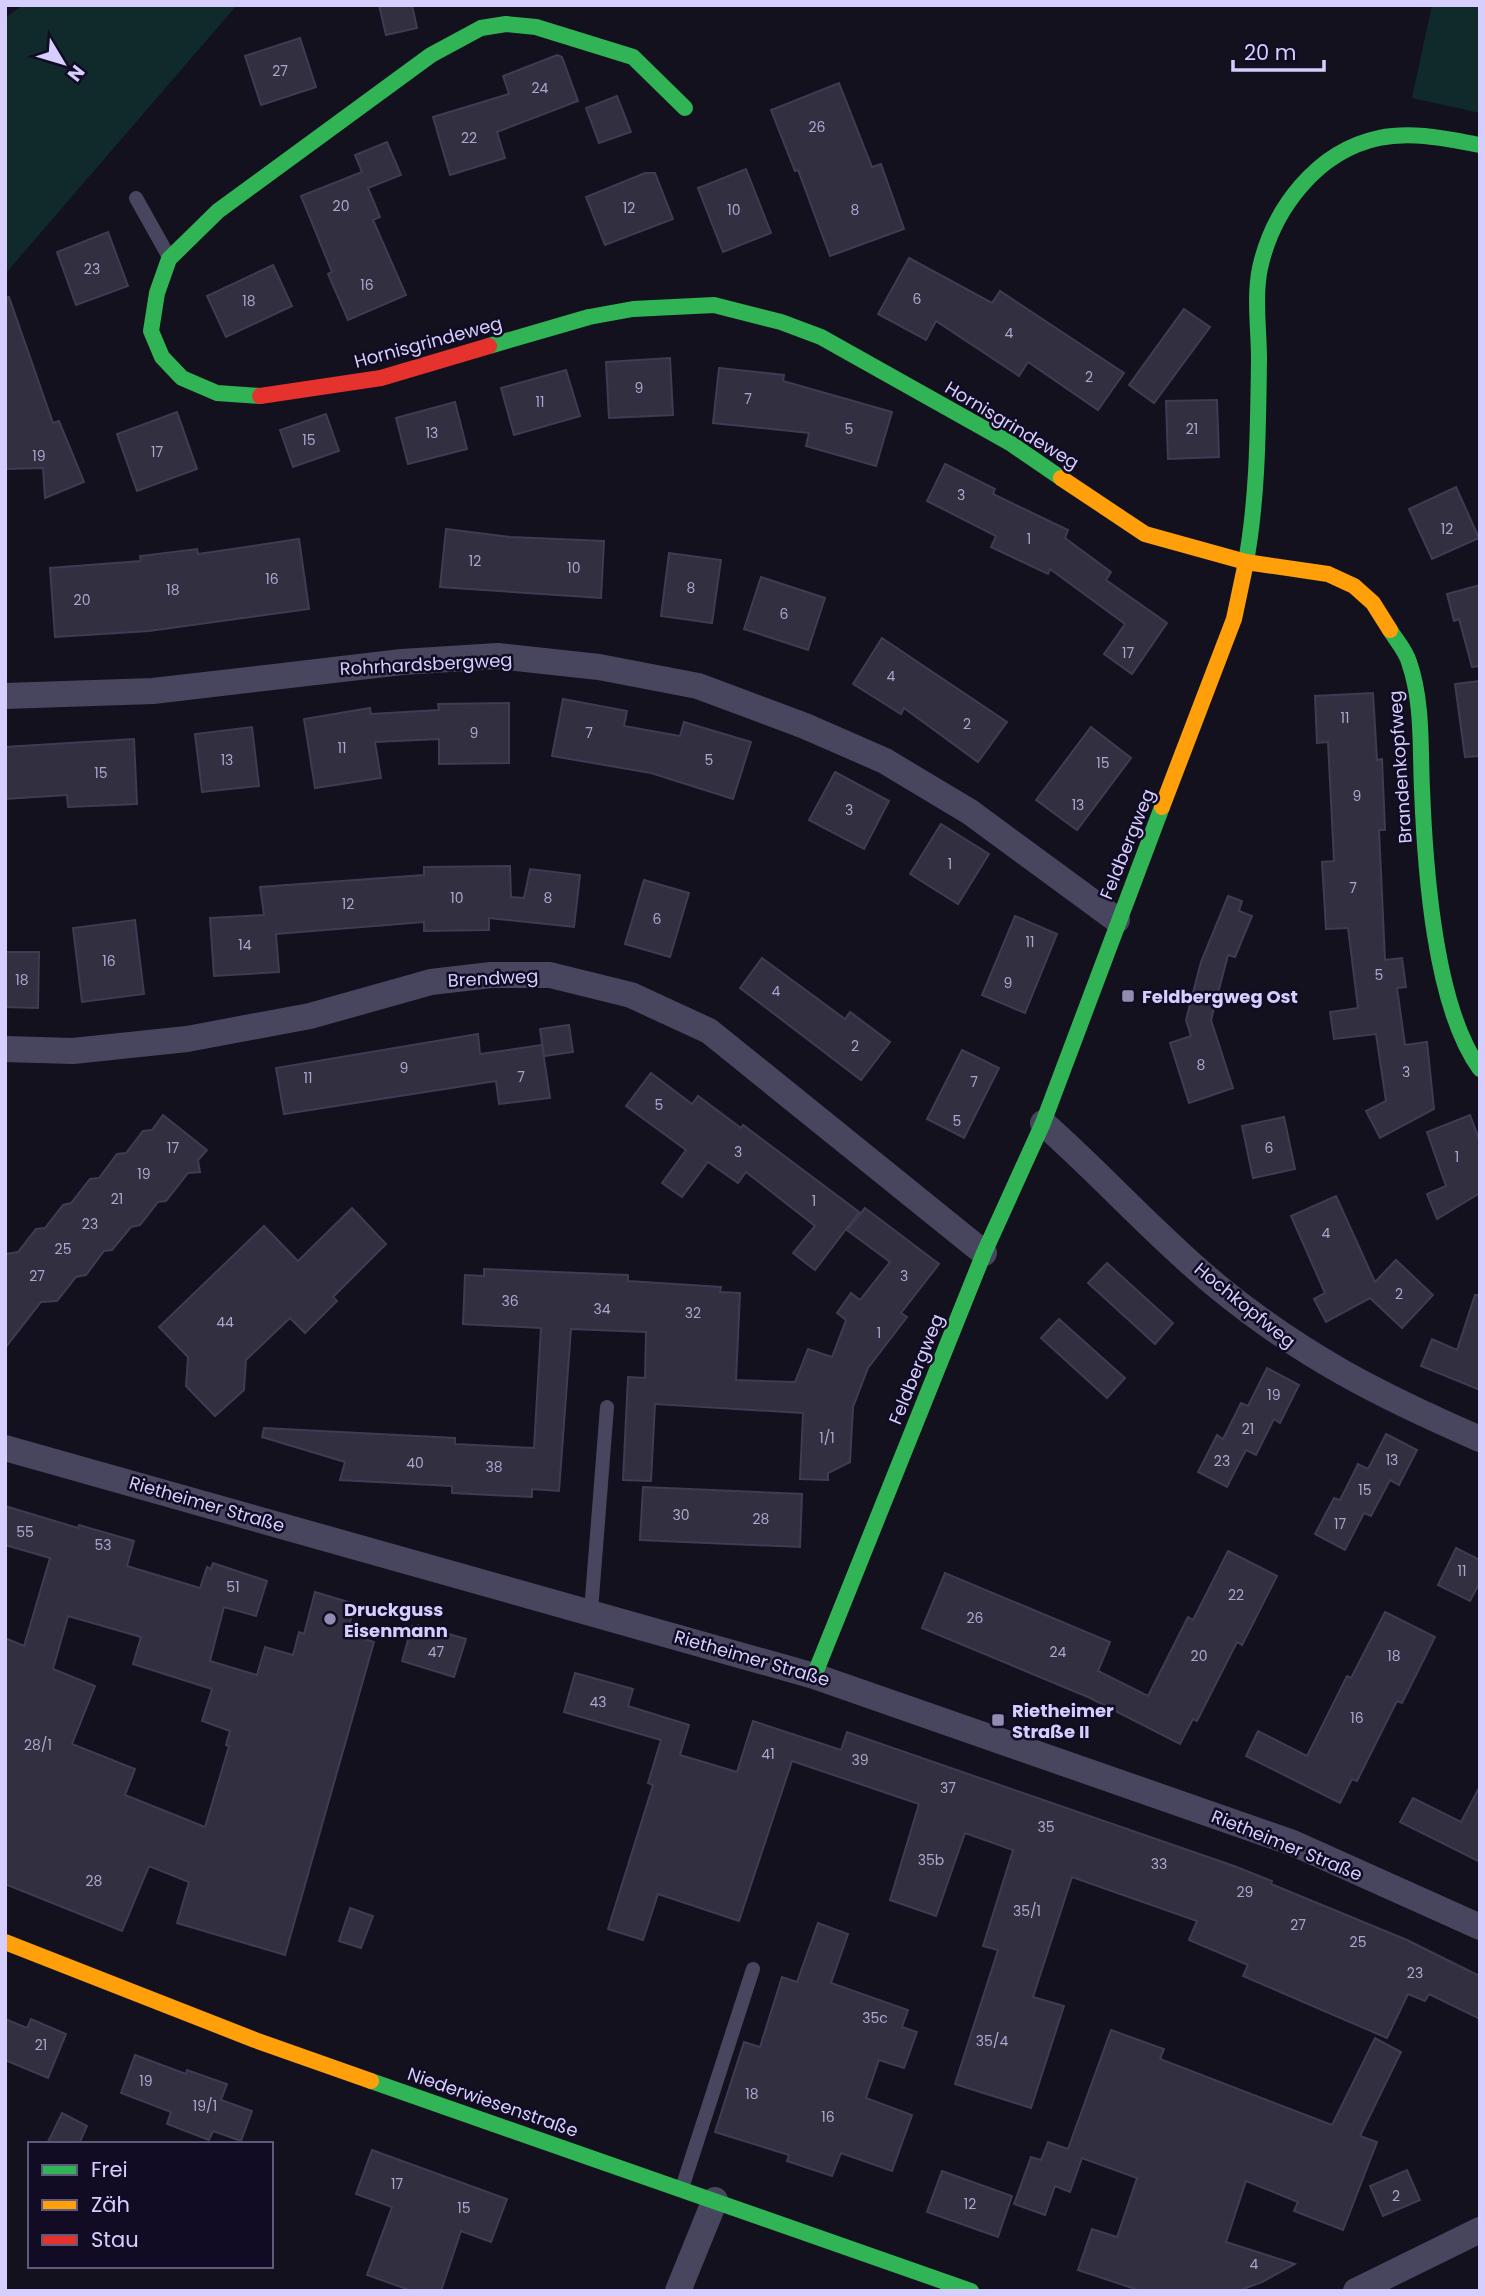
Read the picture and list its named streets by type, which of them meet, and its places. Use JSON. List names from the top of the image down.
{
  "streets": {
    "street": [
      "Hornisgrindeweg",
      "Rohrhardsbergweg",
      "Brandenkopfweg",
      "Feldbergweg",
      "Brendweg",
      "Hochkopfweg",
      "Rietheimer Straße",
      "Niederwiesenstraße"
    ]
  },
  "crossings": [
    ["Hornisgrindeweg", "Brandenkopfweg"],
    ["Hornisgrindeweg", "Feldbergweg"],
    ["Rohrhardsbergweg", "Feldbergweg"],
    ["Brandenkopfweg", "Feldbergweg"],
    ["Feldbergweg", "Brendweg"],
    ["Feldbergweg", "Hochkopfweg"],
    ["Feldbergweg", "Rietheimer Straße"]
  ],
  "places": {
    "transit": ["Feldbergweg Ost", "Rietheimer Straße II"],
    "other": ["Druckguss Eisenmann"]
  },
  "house_numbers": [
    "27",
    "24",
    "26",
    "22",
    "20",
    "12",
    "10",
    "8",
    "23",
    "16",
    "6",
    "18",
    "4",
    "2",
    "9",
    "7",
    "11",
    "5",
    "21",
    "13",
    "15",
    "17",
    "19",
    "3",
    "12",
    "1",
    "12",
    "10",
    "16",
    "8",
    "18",
    "20",
    "6",
    "17",
    "4",
    "11",
    "2",
    "9",
    "7",
    "11",
    "13",
    "5",
    "15",
    "15",
    "9",
    "13",
    "3",
    "1",
    "7",
    "10",
    "8",
    "12",
    "6",
    "11",
    "14",
    "16",
    "5",
    "18",
    "9",
    "4",
    "2",
    "8",
    "9",
    "3",
    "7",
    "11",
    "7",
    "5",
    "5",
    "17",
    "6",
    "3",
    "1",
    "19",
    "21",
    "1",
    "23",
    "4",
    "25",
    "27",
    "3",
    "2",
    "36",
    "34",
    "32",
    "44",
    "1",
    "19",
    "21",
    "1/1",
    "13",
    "23",
    "40",
    "38",
    "15",
    "30",
    "28",
    "17",
    "55",
    "53",
    "11",
    "51",
    "22",
    "26",
    "47",
    "24",
    "20",
    "18",
    "43",
    "16",
    "28/1",
    "41",
    "39",
    "37",
    "35",
    "35b",
    "33",
    "28",
    "29",
    "35/1",
    "27",
    "25",
    "23",
    "35c",
    "35/4",
    "21",
    "19",
    "18",
    "19/1",
    "16",
    "17",
    "2",
    "12",
    "15",
    "4"
  ],
  "legend": ["Frei", "Zäh", "Stau"],
  "scale_bar": "20 m",
  "north": "bottom right"
}
